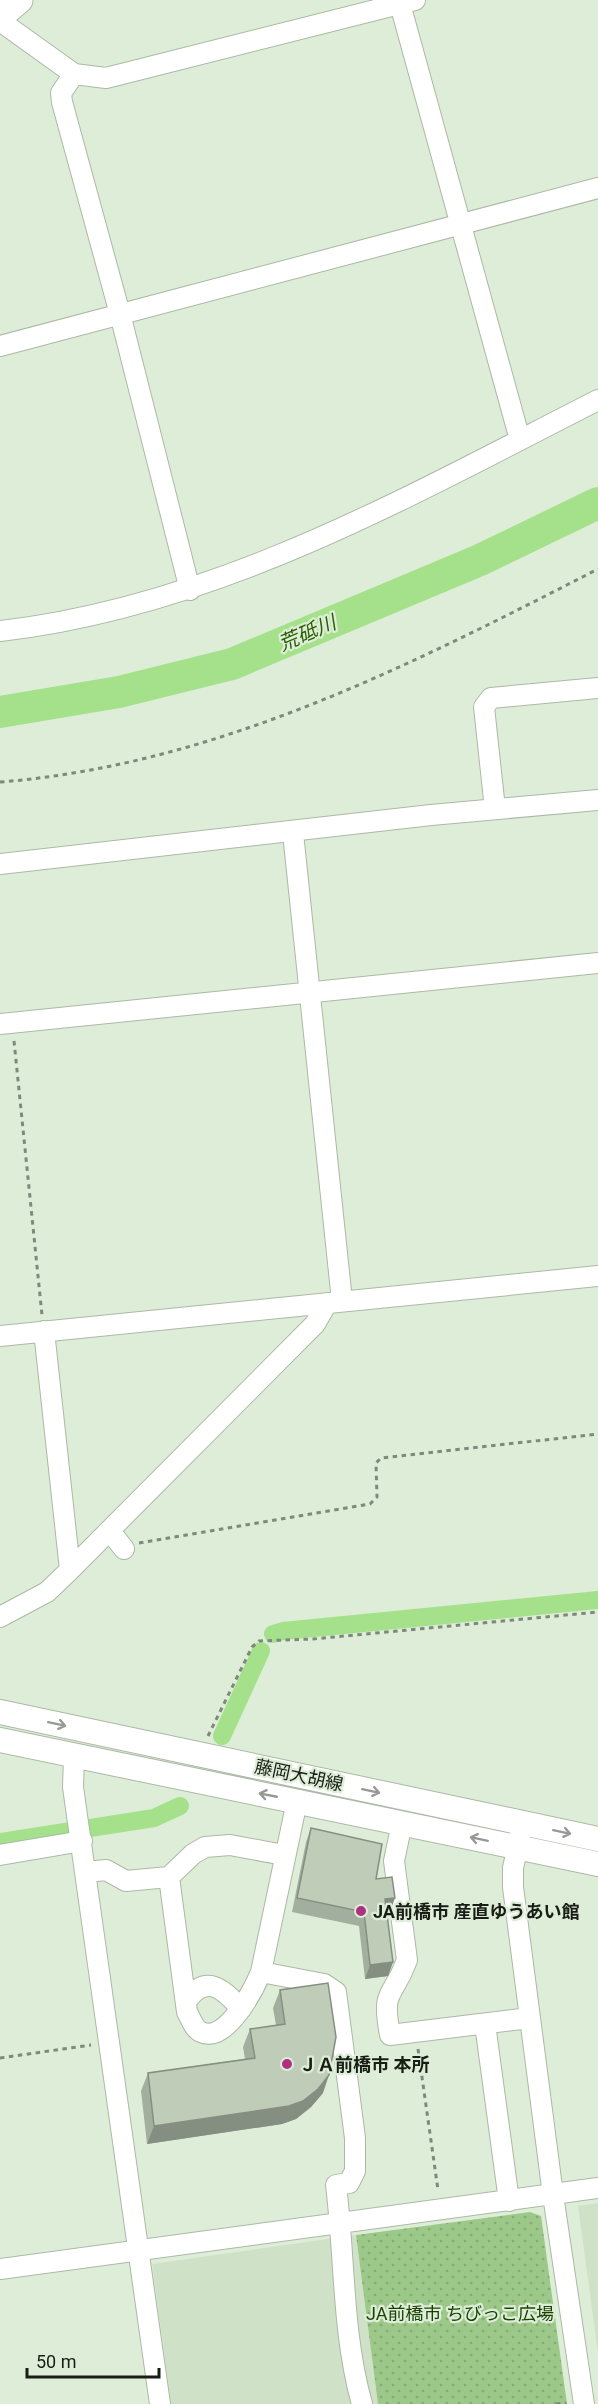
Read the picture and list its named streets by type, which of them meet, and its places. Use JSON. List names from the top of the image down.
{
  "streets": {
    "main road": ["藤岡大胡線"]
  },
  "water": ["荒砥川"],
  "parks": ["JA前橋市 ちびっこ広場"],
  "places": ["JA前橋市 産直ゆうあい館", "ＪＡ前橋市 本所"],
  "scale_bar": "50 m"
}
